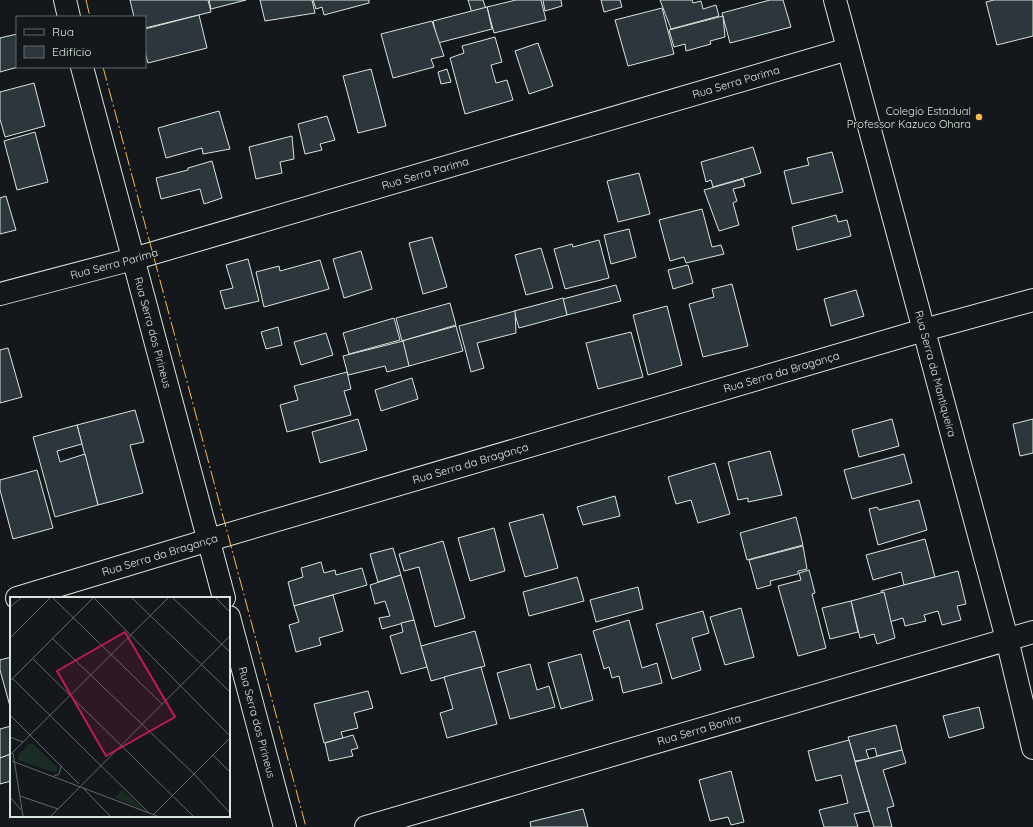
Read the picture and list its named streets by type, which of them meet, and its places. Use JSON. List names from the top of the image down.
{
  "streets": {
    "street": [
      "Rua Serra Parima",
      "Rua Serra dos Pirineus",
      "Rua Serra da Bragança",
      "Rua Serra da Mantiqueira",
      "Rua Serra Bonita"
    ]
  },
  "crossings": [
    ["Rua Serra Parima", "Rua Serra dos Pirineus"],
    ["Rua Serra Parima", "Rua Serra da Mantiqueira"],
    ["Rua Serra dos Pirineus", "Rua Serra da Bragança"],
    ["Rua Serra da Bragança", "Rua Serra da Mantiqueira"],
    ["Rua Serra da Mantiqueira", "Rua Serra Bonita"]
  ],
  "places": ["Colegio Estadual Professor Kazuco Ohara"],
  "legend": ["Rua", "Edifício"]
}
